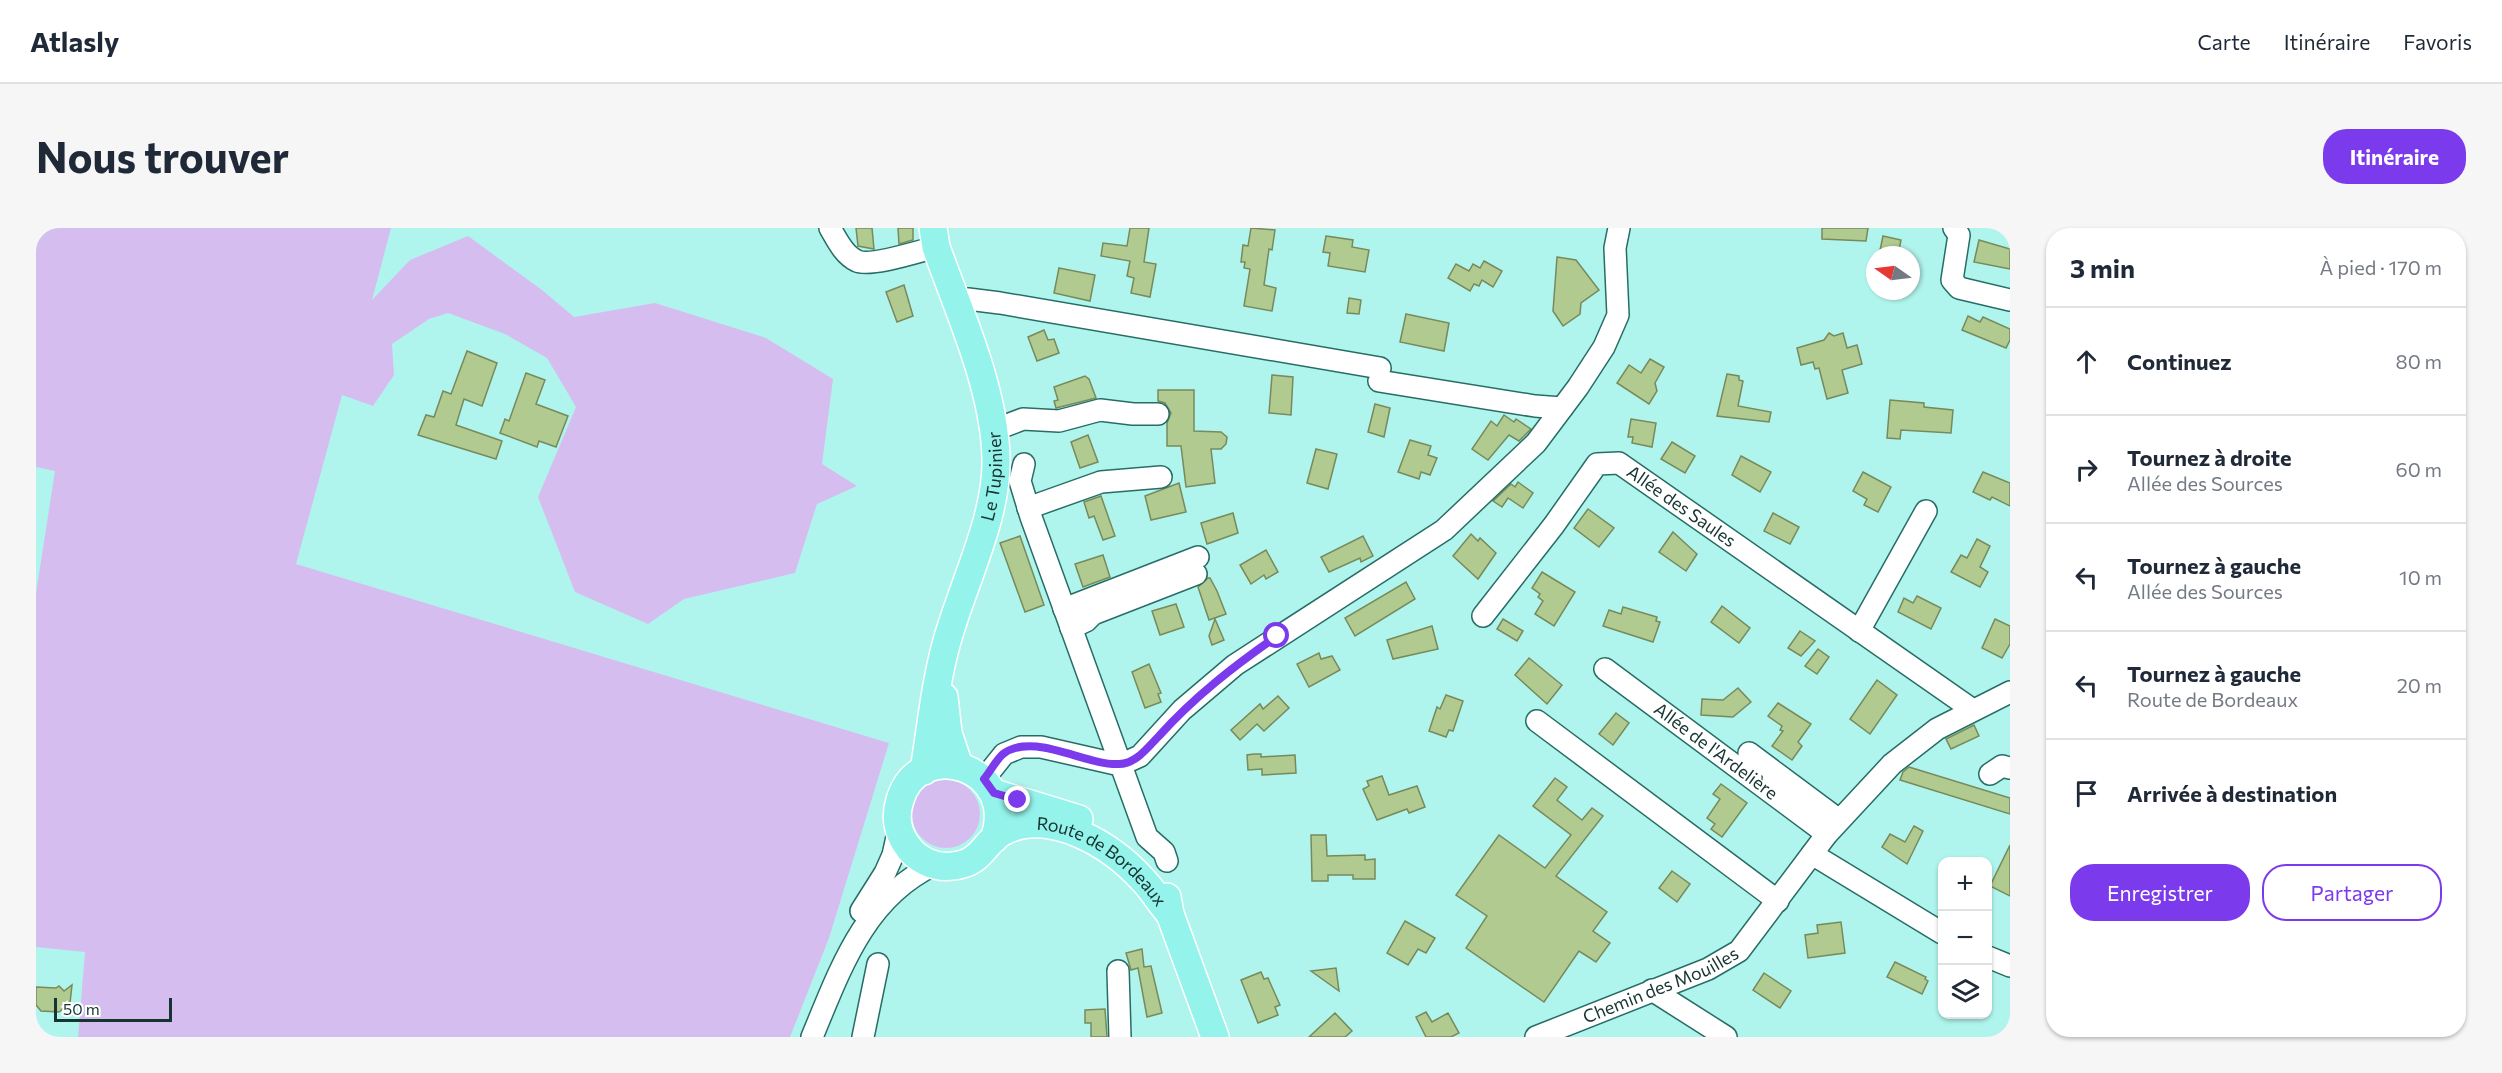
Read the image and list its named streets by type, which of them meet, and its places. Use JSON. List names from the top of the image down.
{
  "streets": {
    "main road": ["Le Tupinier", "Route de Bordeaux"],
    "street": ["Allée des Saules", "Allée de l'Ardelière", "Chemin des Mouilles"]
  },
  "crossings": [
    ["Le Tupinier", "Route de Bordeaux"],
    ["Allée des Saules", "Chemin des Mouilles"],
    ["Allée de l'Ardelière", "Chemin des Mouilles"]
  ],
  "scale_bar": "50 m",
  "north": "left",
  "page": {
    "header": "Atlasly",
    "nav": ["Carte", "Itinéraire", "Favoris"],
    "buttons": [
      "Itinéraire",
      ["Enregistrer", "Partager"]
    ],
    "title": "Nous trouver",
    "heading": ["3 min", "À pied · 170 m"],
    "list": [
      ["Continuez", "80 m"],
      ["Tournez à droite", "Allée des Sources", "60 m"],
      ["Tournez à gauche", "Allée des Sources", "10 m"],
      ["Tournez à gauche", "Route de Bordeaux", "20 m"],
      "Arrivée à destination"
    ],
    "map_buttons": ["+", "−"],
    "scale": "50 m"
  }
}
